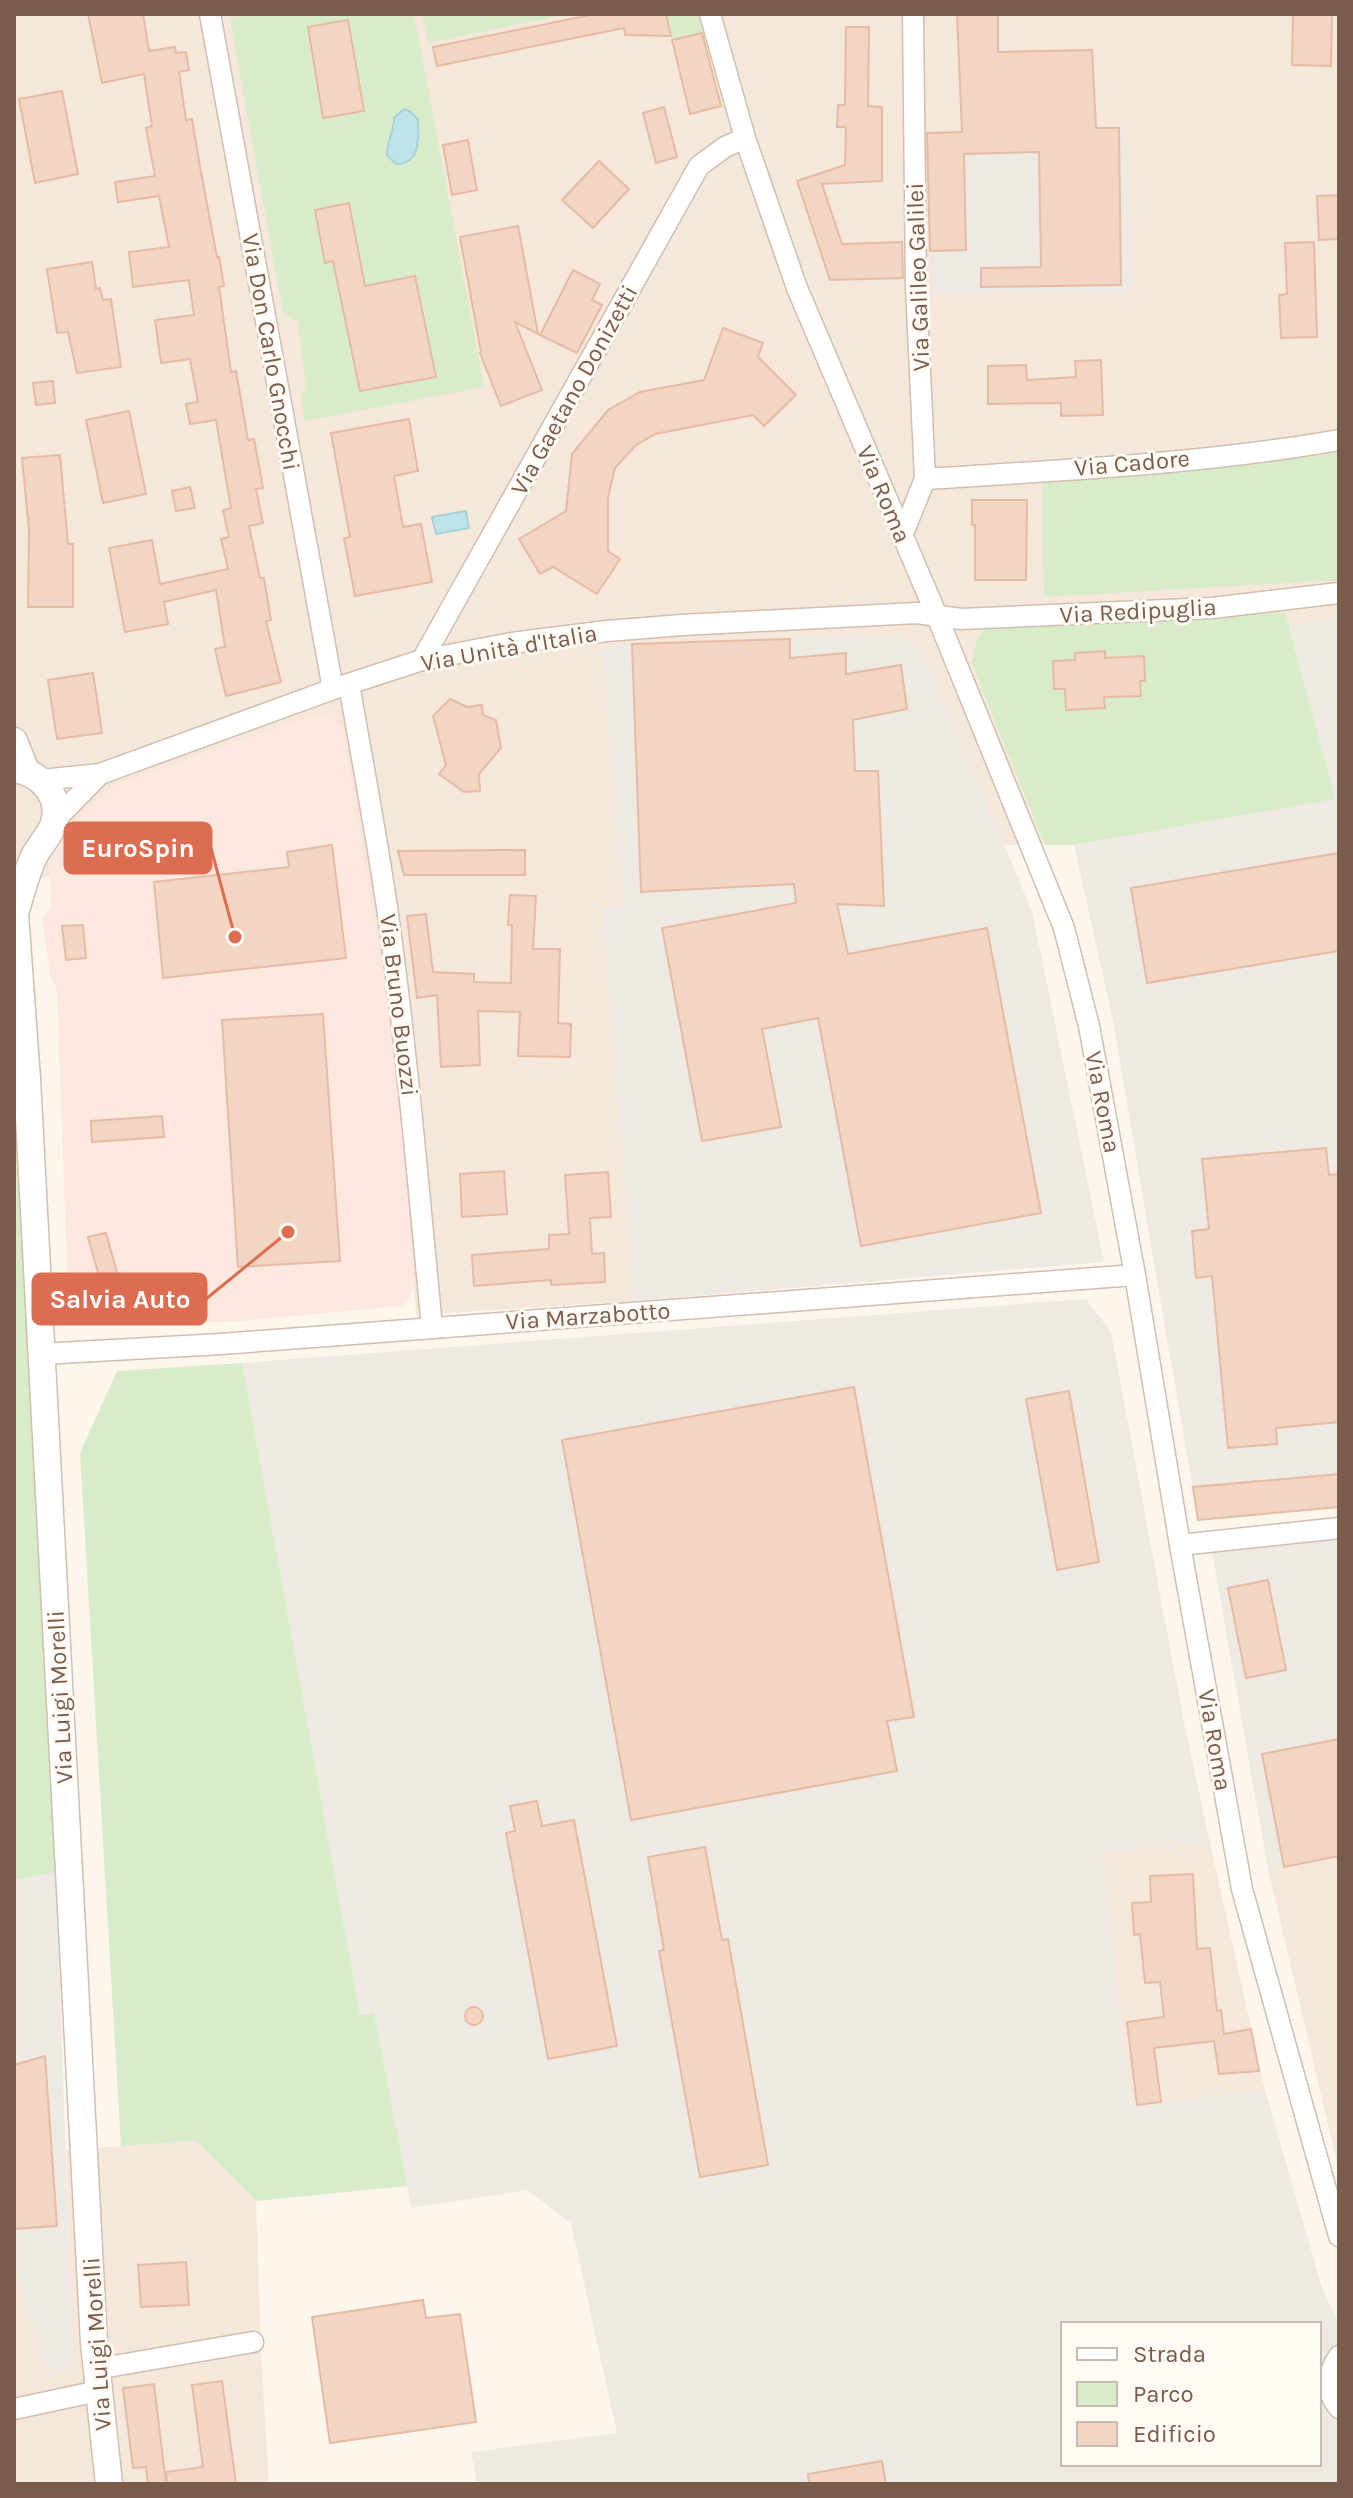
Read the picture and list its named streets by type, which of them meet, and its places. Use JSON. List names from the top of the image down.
{
  "streets": {
    "street": [
      "Via Galileo Galilei",
      "Via Don Carlo Gnocchi",
      "Via Gaetano Donizetti",
      "Via Cadore",
      "Via Roma",
      "Via Redipuglia",
      "Via Unità d'Italia",
      "Via Bruno Buozzi",
      "Via Marzabotto",
      "Via Luigi Morelli"
    ]
  },
  "crossings": [
    ["Via Galileo Galilei", "Via Cadore"],
    ["Via Galileo Galilei", "Via Roma"],
    ["Via Don Carlo Gnocchi", "Via Unità d'Italia"],
    ["Via Don Carlo Gnocchi", "Via Bruno Buozzi"],
    ["Via Gaetano Donizetti", "Via Roma"],
    ["Via Gaetano Donizetti", "Via Unità d'Italia"],
    ["Via Roma", "Via Redipuglia"],
    ["Via Roma", "Via Unità d'Italia"],
    ["Via Roma", "Via Marzabotto"],
    ["Via Redipuglia", "Via Unità d'Italia"],
    ["Via Unità d'Italia", "Via Bruno Buozzi"],
    ["Via Unità d'Italia", "Via Luigi Morelli"],
    ["Via Bruno Buozzi", "Via Marzabotto"],
    ["Via Marzabotto", "Via Luigi Morelli"]
  ],
  "places": ["EuroSpin", "Salvia Auto"],
  "legend": ["Strada", "Parco", "Edificio"]
}
